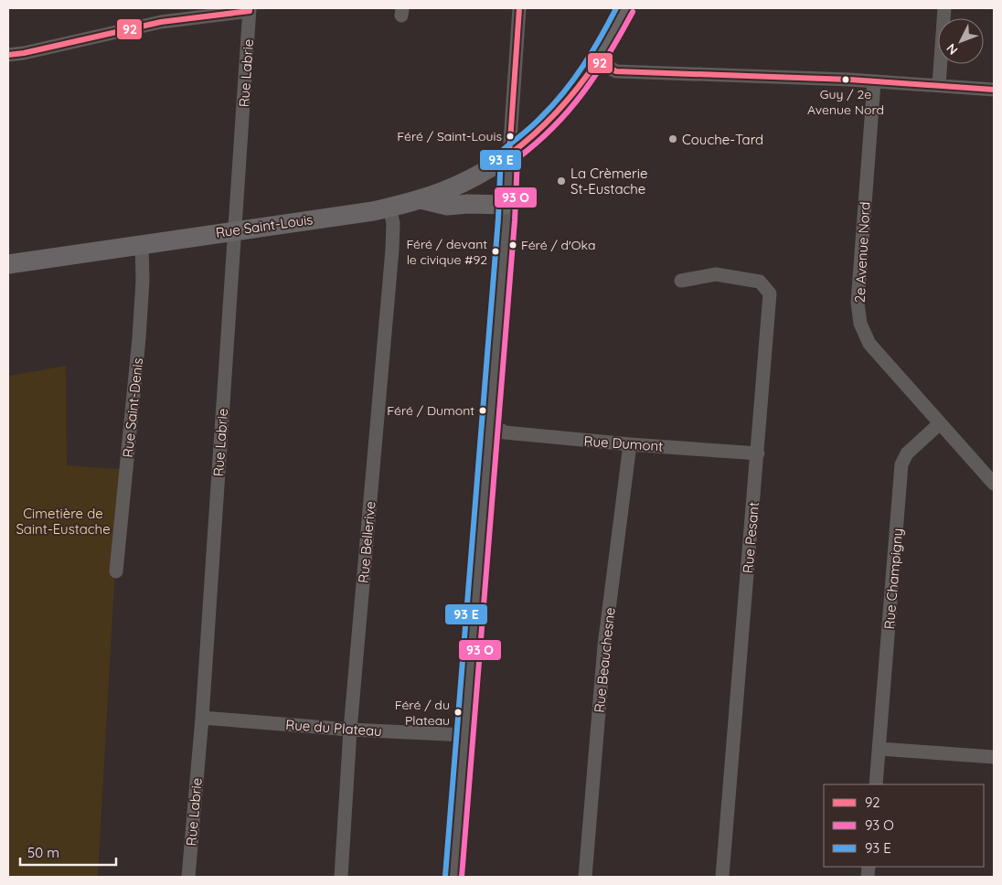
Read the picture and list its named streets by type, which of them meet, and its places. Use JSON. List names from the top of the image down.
{
  "streets": {
    "main road": ["Rue Saint-Louis"],
    "street": [
      "Rue Labrie",
      "2e Avenue Nord",
      "Rue Saint-Denis",
      "Rue Dumont",
      "Rue Pesant",
      "Rue Bellerive",
      "Rue Champigny",
      "Rue Beauchesne",
      "Rue du Plateau"
    ]
  },
  "crossings": [
    ["Rue Labrie", "Rue Saint-Louis"],
    ["Rue Labrie", "Rue du Plateau"],
    ["Rue Saint-Louis", "Rue Saint-Denis"],
    ["Rue Saint-Louis", "Rue Bellerive"],
    ["2e Avenue Nord", "Rue Champigny"],
    ["Rue Dumont", "Rue Pesant"],
    ["Rue Dumont", "Rue Beauchesne"],
    ["Rue Bellerive", "Rue du Plateau"]
  ],
  "parks": ["Cimetière de Saint-Eustache"],
  "places": [
    "Guy / 2e Avenue Nord",
    "Féré / Saint-Louis",
    "Couche-Tard",
    "La Crèmerie St-Eustache",
    "Féré / d'Oka",
    "Féré / devant le civique #92",
    "Féré / Dumont",
    "Féré / du Plateau"
  ],
  "lines": ["transit line 92"],
  "legend": ["92", "93 O", "93 E"],
  "scale_bar": "50 m",
  "north": "bottom left"
}
